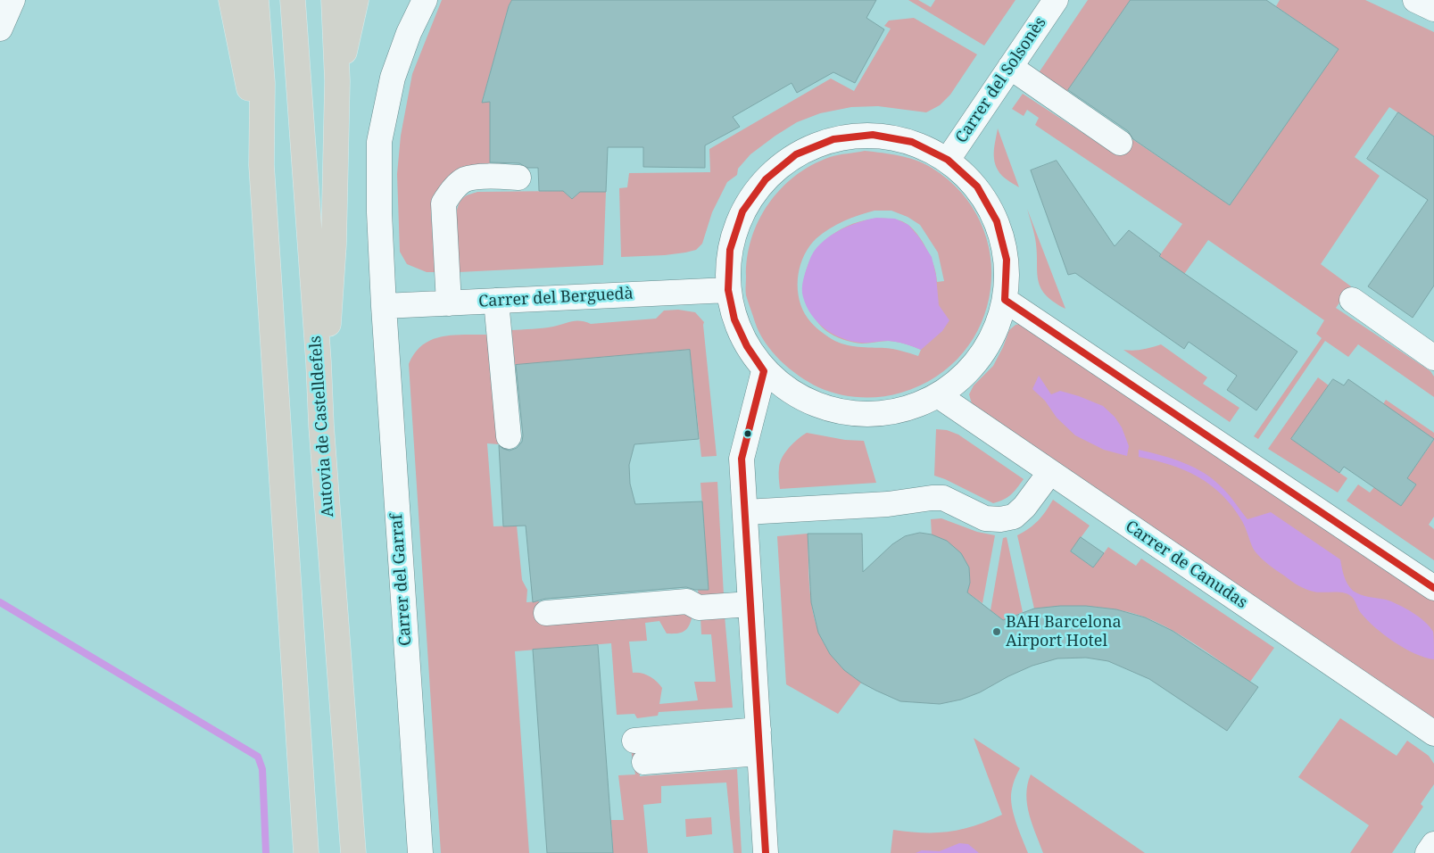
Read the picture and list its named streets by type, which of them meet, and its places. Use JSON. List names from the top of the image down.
{
  "streets": {
    "highway": ["Autovia de Castelldefels"],
    "street": [
      "Carrer del Solsonès",
      "Carrer del Berguedà",
      "Carrer de Canudas",
      "Carrer del Garraf"
    ]
  },
  "crossings": [
    ["Carrer del Berguedà", "Carrer del Garraf"]
  ],
  "places": ["BAH Barcelona Airport Hotel"]
}
